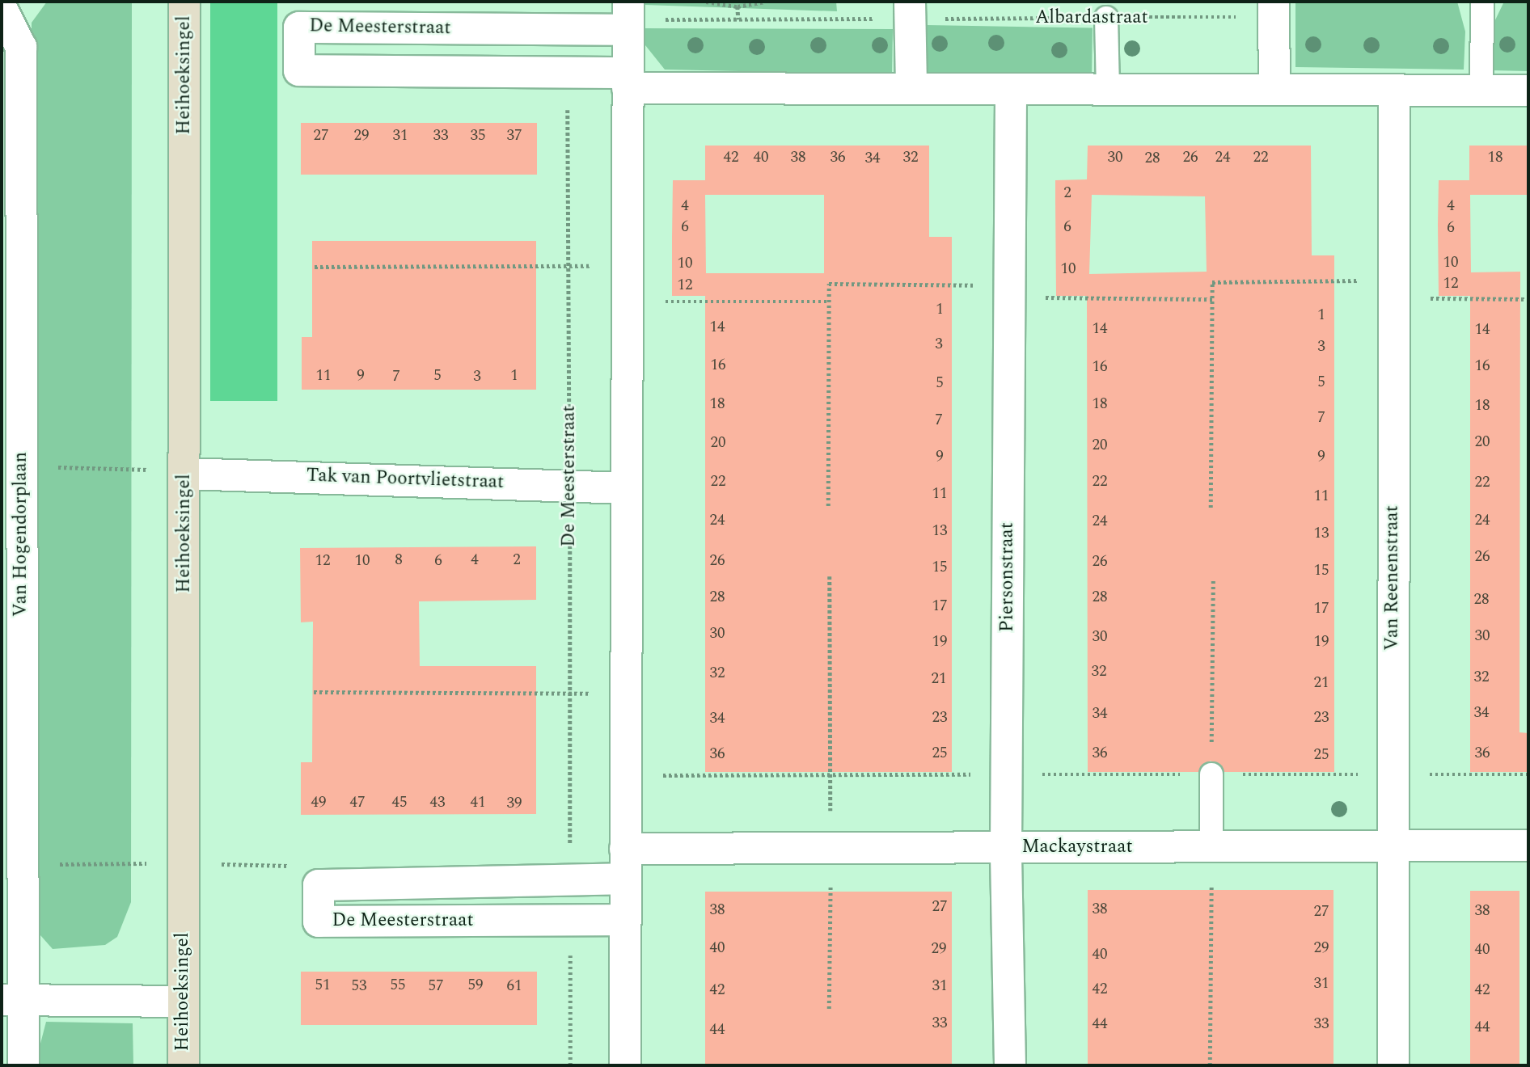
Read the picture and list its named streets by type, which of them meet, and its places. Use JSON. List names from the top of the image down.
{
  "streets": {
    "street": [
      "De Meesterstraat",
      "Heihoeksingel",
      "Tak van Poortvlietstraat",
      "Van Hogendorplaan",
      "Piersonstraat",
      "Van Reenenstraat",
      "Mackaystraat"
    ],
    "path": ["Albardastraat"]
  },
  "crossings": [
    ["Albardastraat", "De Meesterstraat"],
    ["De Meesterstraat", "Tak van Poortvlietstraat"],
    ["De Meesterstraat", "Mackaystraat"],
    ["Heihoeksingel", "Tak van Poortvlietstraat"],
    ["Piersonstraat", "Mackaystraat"],
    ["Van Reenenstraat", "Mackaystraat"]
  ],
  "house_numbers": [
    "27",
    "29",
    "31",
    "33",
    "35",
    "37",
    "42",
    "40",
    "38",
    "36",
    "32",
    "30",
    "26",
    "24",
    "22",
    "18",
    "34",
    "28",
    "2",
    "4",
    "4",
    "6",
    "6",
    "6",
    "10",
    "10",
    "10",
    "12",
    "12",
    "1",
    "1",
    "14",
    "14",
    "14",
    "3",
    "3",
    "16",
    "16",
    "16",
    "11",
    "9",
    "5",
    "1",
    "7",
    "3",
    "5",
    "5",
    "18",
    "18",
    "18",
    "7",
    "7",
    "20",
    "20",
    "20",
    "9",
    "9",
    "22",
    "22",
    "22",
    "11",
    "11",
    "24",
    "24",
    "24",
    "13",
    "13",
    "26",
    "8",
    "4",
    "2",
    "12",
    "10",
    "6",
    "26",
    "26",
    "15",
    "15",
    "28",
    "28",
    "28",
    "17",
    "17",
    "30",
    "30",
    "30",
    "19",
    "19",
    "32",
    "32",
    "32",
    "21",
    "21",
    "34",
    "34",
    "23",
    "23",
    "34",
    "25",
    "36",
    "36",
    "36",
    "25",
    "49",
    "47",
    "45",
    "43",
    "41",
    "39",
    "27",
    "38",
    "38",
    "38",
    "27",
    "40",
    "29",
    "29",
    "40",
    "40",
    "31",
    "51",
    "55",
    "59",
    "53",
    "57",
    "61",
    "31",
    "42",
    "42",
    "42",
    "33",
    "44",
    "33",
    "44",
    "44"
  ]
}
